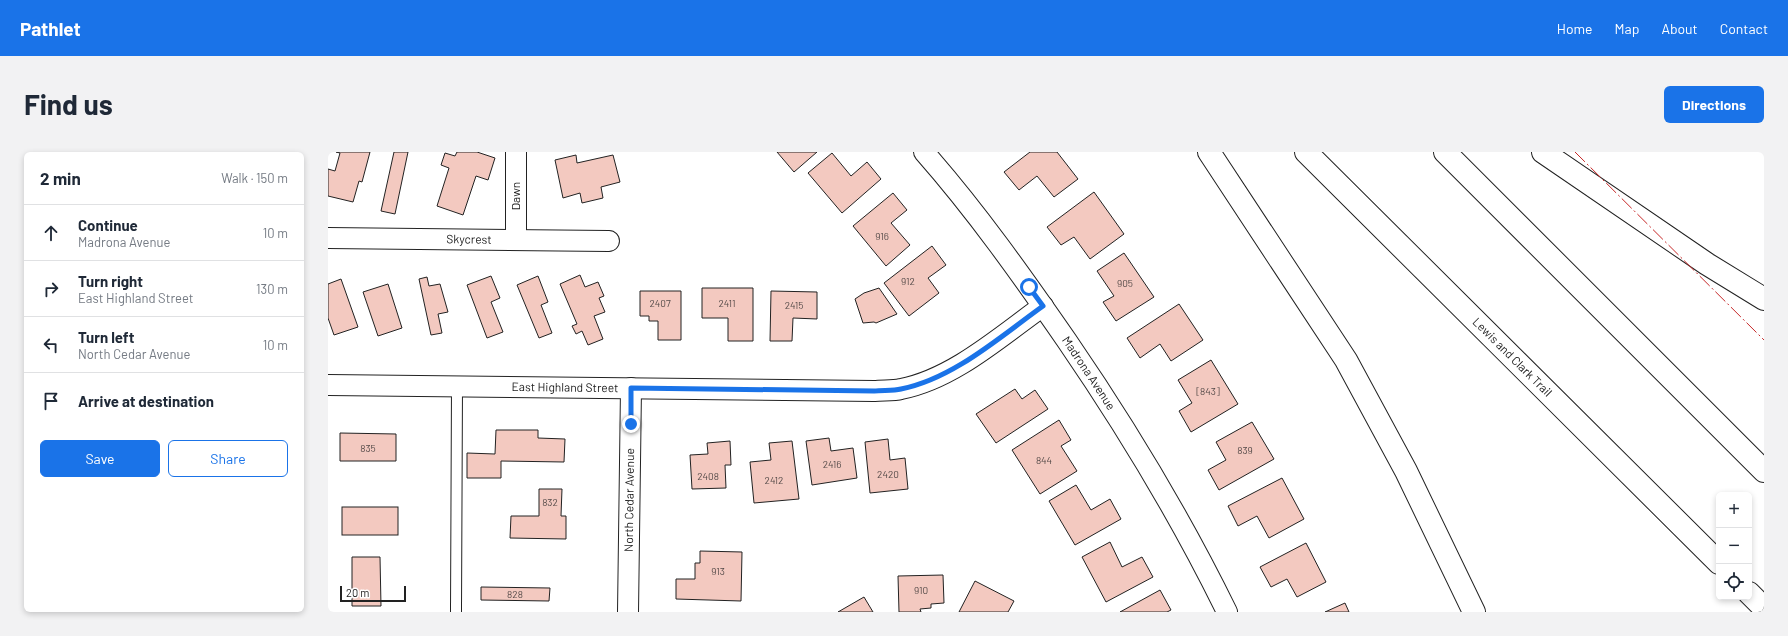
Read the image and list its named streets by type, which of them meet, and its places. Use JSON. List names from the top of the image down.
{
  "streets": {
    "highway": ["Lewis and Clark Trail"],
    "street": [
      "Dawn",
      "Skycrest",
      "Madrona Avenue",
      "East Highland Street",
      "North Cedar Avenue"
    ]
  },
  "crossings": [
    ["Dawn", "Skycrest"],
    ["Madrona Avenue", "East Highland Street"],
    ["East Highland Street", "North Cedar Avenue"]
  ],
  "house_numbers": [
    "916",
    "912",
    "905",
    "2407",
    "2411",
    "2415",
    "[843]",
    "835",
    "839",
    "844",
    "2416",
    "2420",
    "2408",
    "2412",
    "832",
    "913",
    "910",
    "828"
  ],
  "scale_bar": "20 m",
  "page": {
    "header": "Pathlet",
    "nav": [
      "Home",
      "Map",
      "About",
      "Contact"
    ],
    "buttons": [
      "Directions",
      ["Save", "Share"]
    ],
    "title": "Find us",
    "heading": ["2 min", "Walk · 150 m"],
    "list": [
      ["Continue", "Madrona Avenue", "10 m"],
      ["Turn right", "East Highland Street", "130 m"],
      ["Turn left", "North Cedar Avenue", "10 m"],
      "Arrive at destination"
    ],
    "map_buttons": ["+", "−"],
    "scale": "20 m"
  }
}
